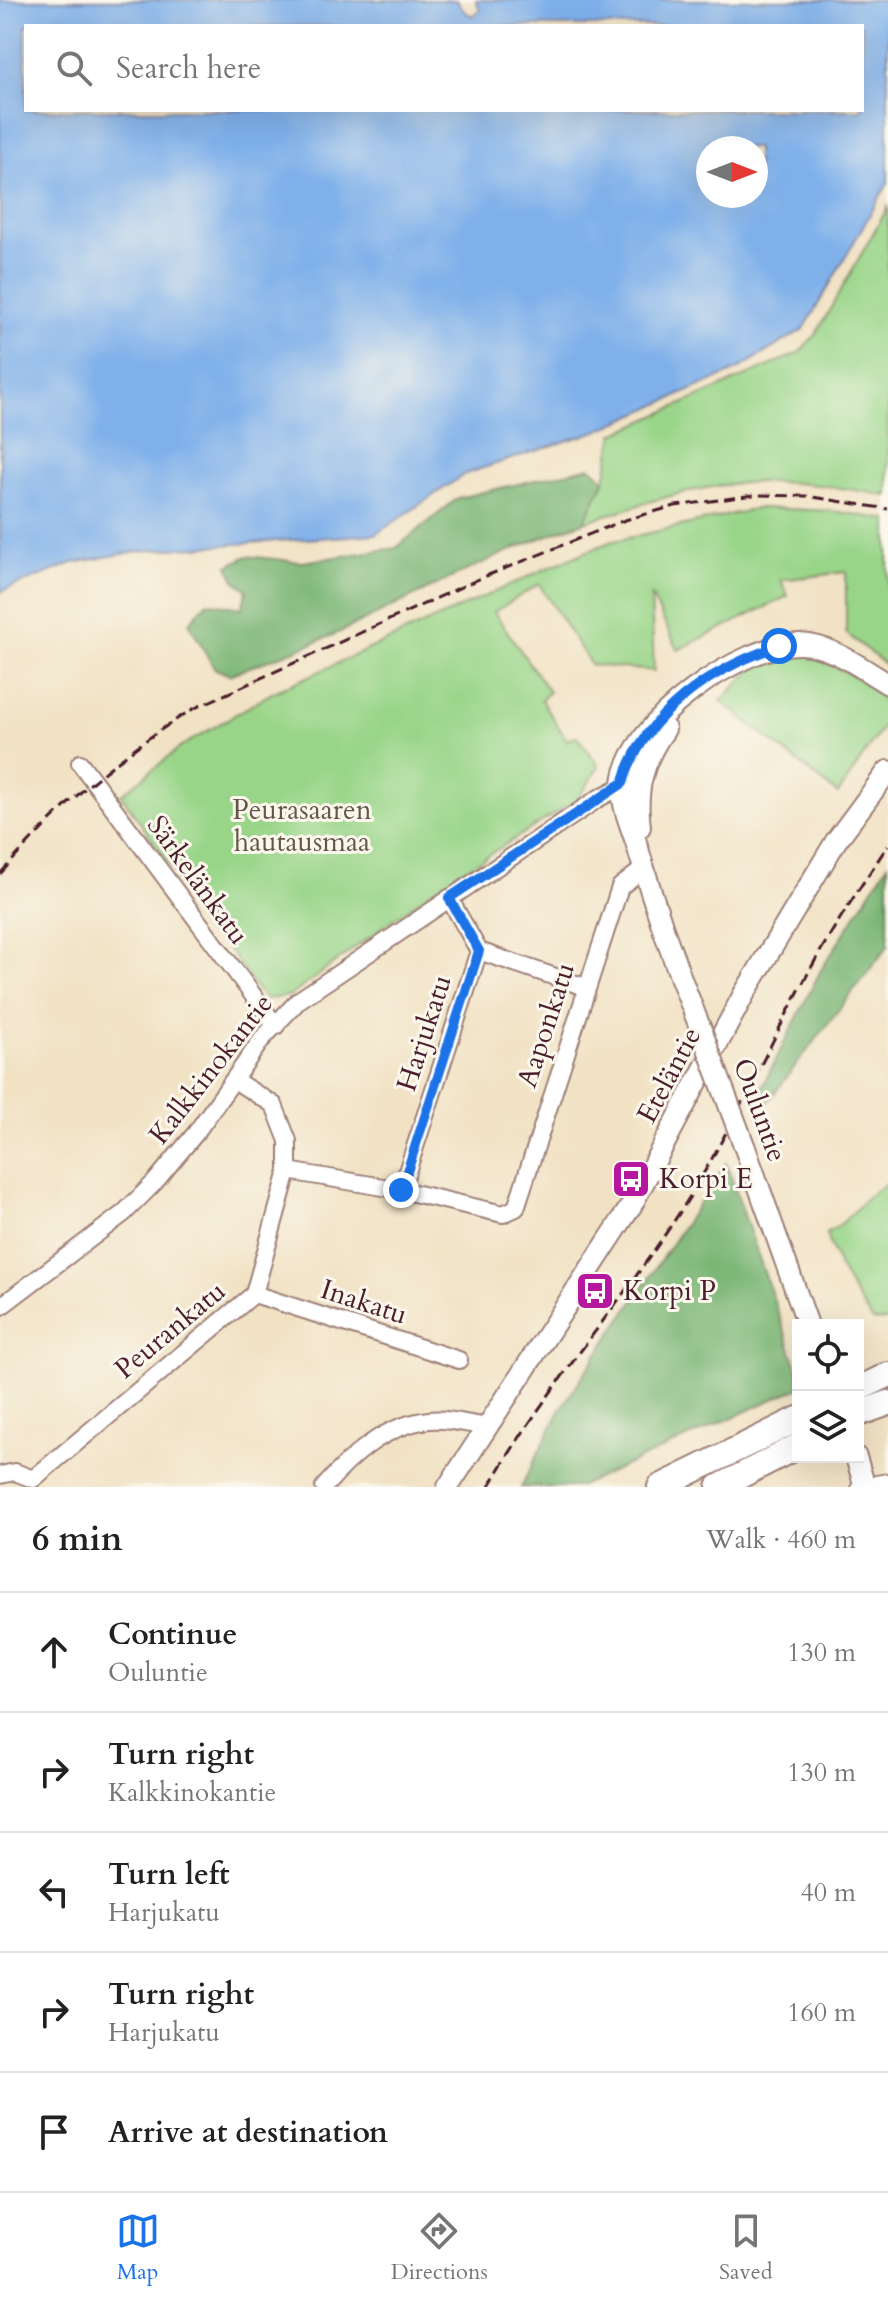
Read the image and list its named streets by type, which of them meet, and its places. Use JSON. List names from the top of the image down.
{
  "streets": {
    "main road": ["Eteläntie", "Ouluntie"],
    "street": [
      "Särkelänkatu",
      "Aaponkatu",
      "Harjukatu",
      "Kalkkinokantie",
      "Inakatu",
      "Peurankatu"
    ]
  },
  "crossings": [
    ["Särkelänkatu", "Kalkkinokantie"],
    ["Aaponkatu", "Harjukatu"],
    ["Aaponkatu", "Ouluntie"],
    ["Harjukatu", "Kalkkinokantie"],
    ["Kalkkinokantie", "Ouluntie"],
    ["Kalkkinokantie", "Peurankatu"],
    ["Inakatu", "Peurankatu"]
  ],
  "parks": ["Peurasaaren hautausmaa"],
  "places": {
    "bus stop": ["Korpi E", "Korpi P"]
  },
  "north": "right",
  "page": {
    "search": "Search here",
    "heading": ["6 min", "Walk · 460 m"],
    "list": [
      ["Continue", "Ouluntie", "130 m"],
      ["Turn right", "Kalkkinokantie", "130 m"],
      ["Turn left", "Harjukatu", "40 m"],
      ["Turn right", "Harjukatu", "160 m"],
      "Arrive at destination"
    ],
    "nav": ["Map", "Directions", "Saved"]
  }
}
